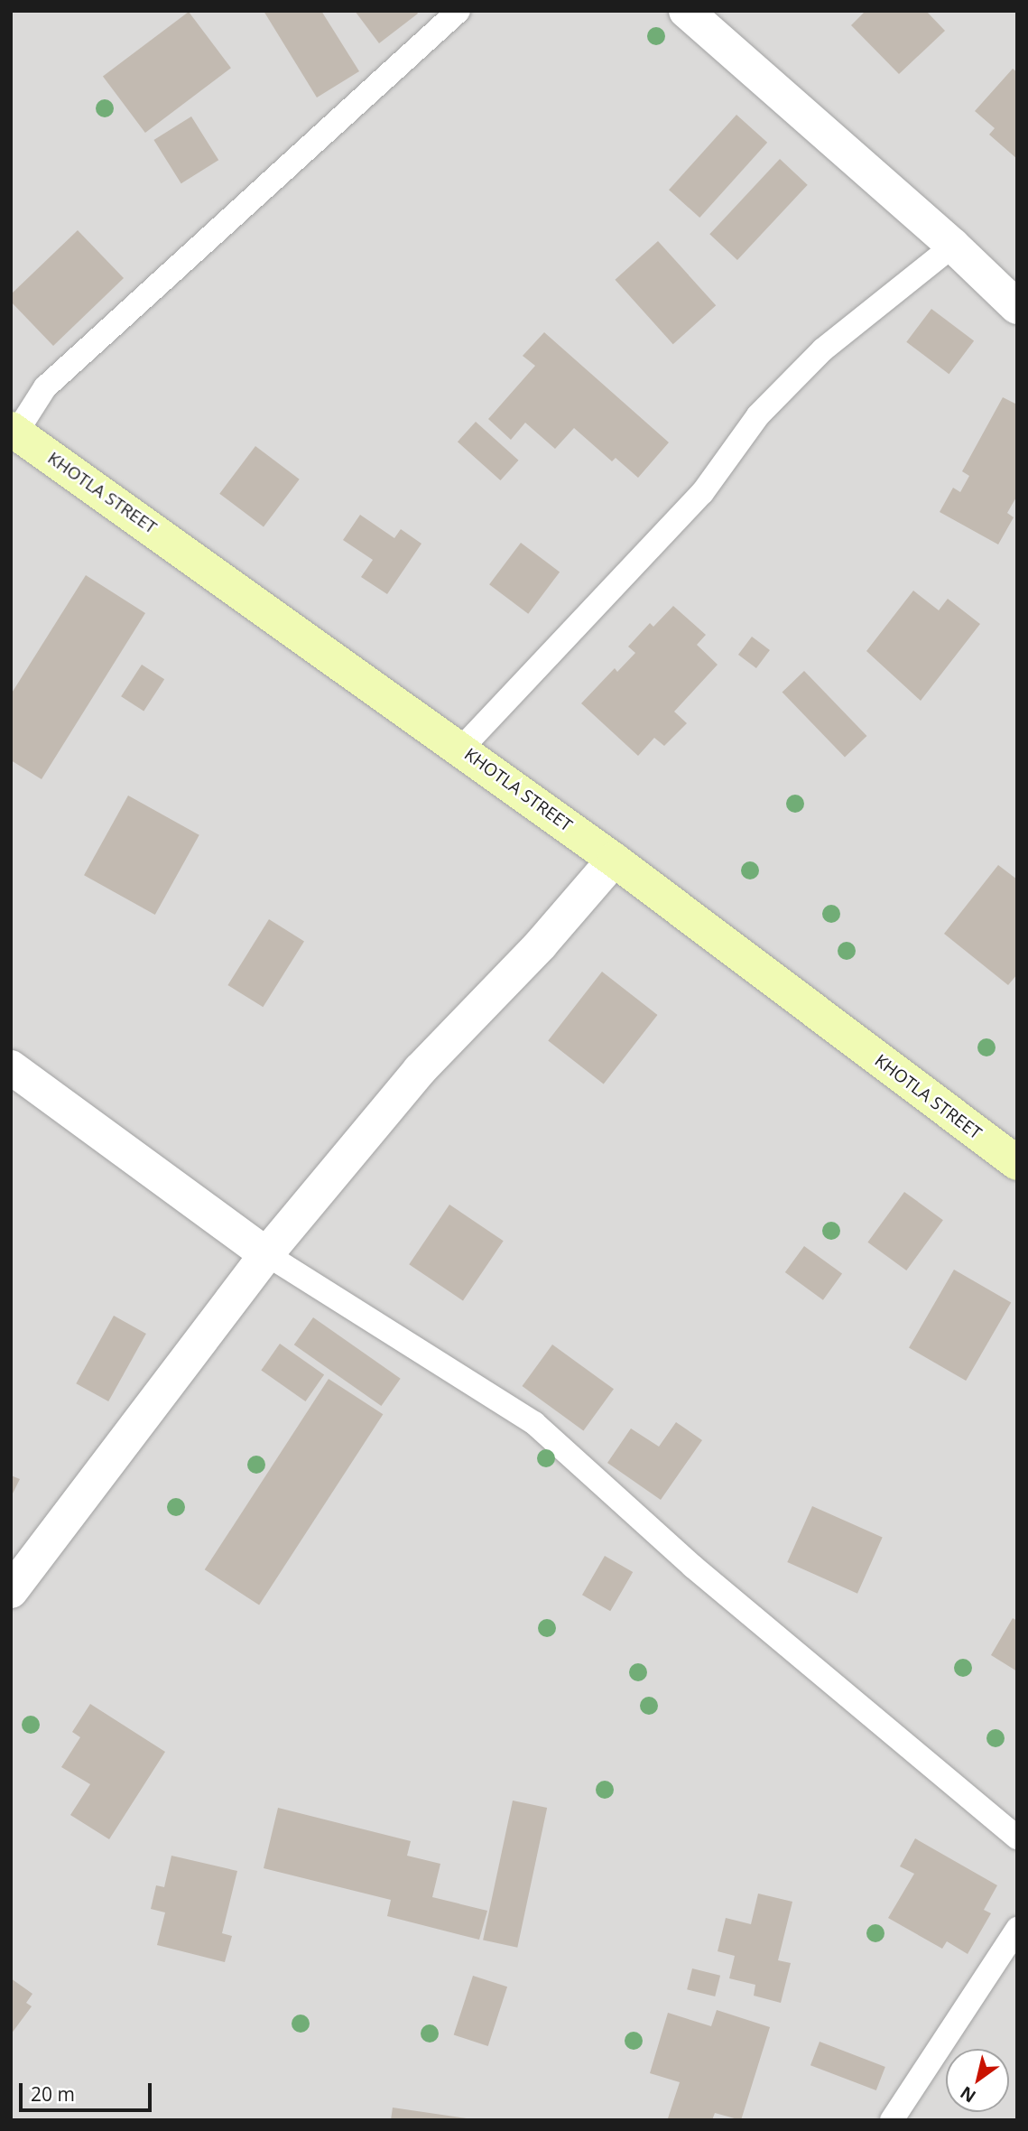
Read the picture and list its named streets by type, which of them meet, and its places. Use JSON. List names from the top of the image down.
{
  "streets": {
    "street": ["KHOTLA STREET"]
  },
  "scale_bar": "20 m",
  "north": "bottom left"
}
